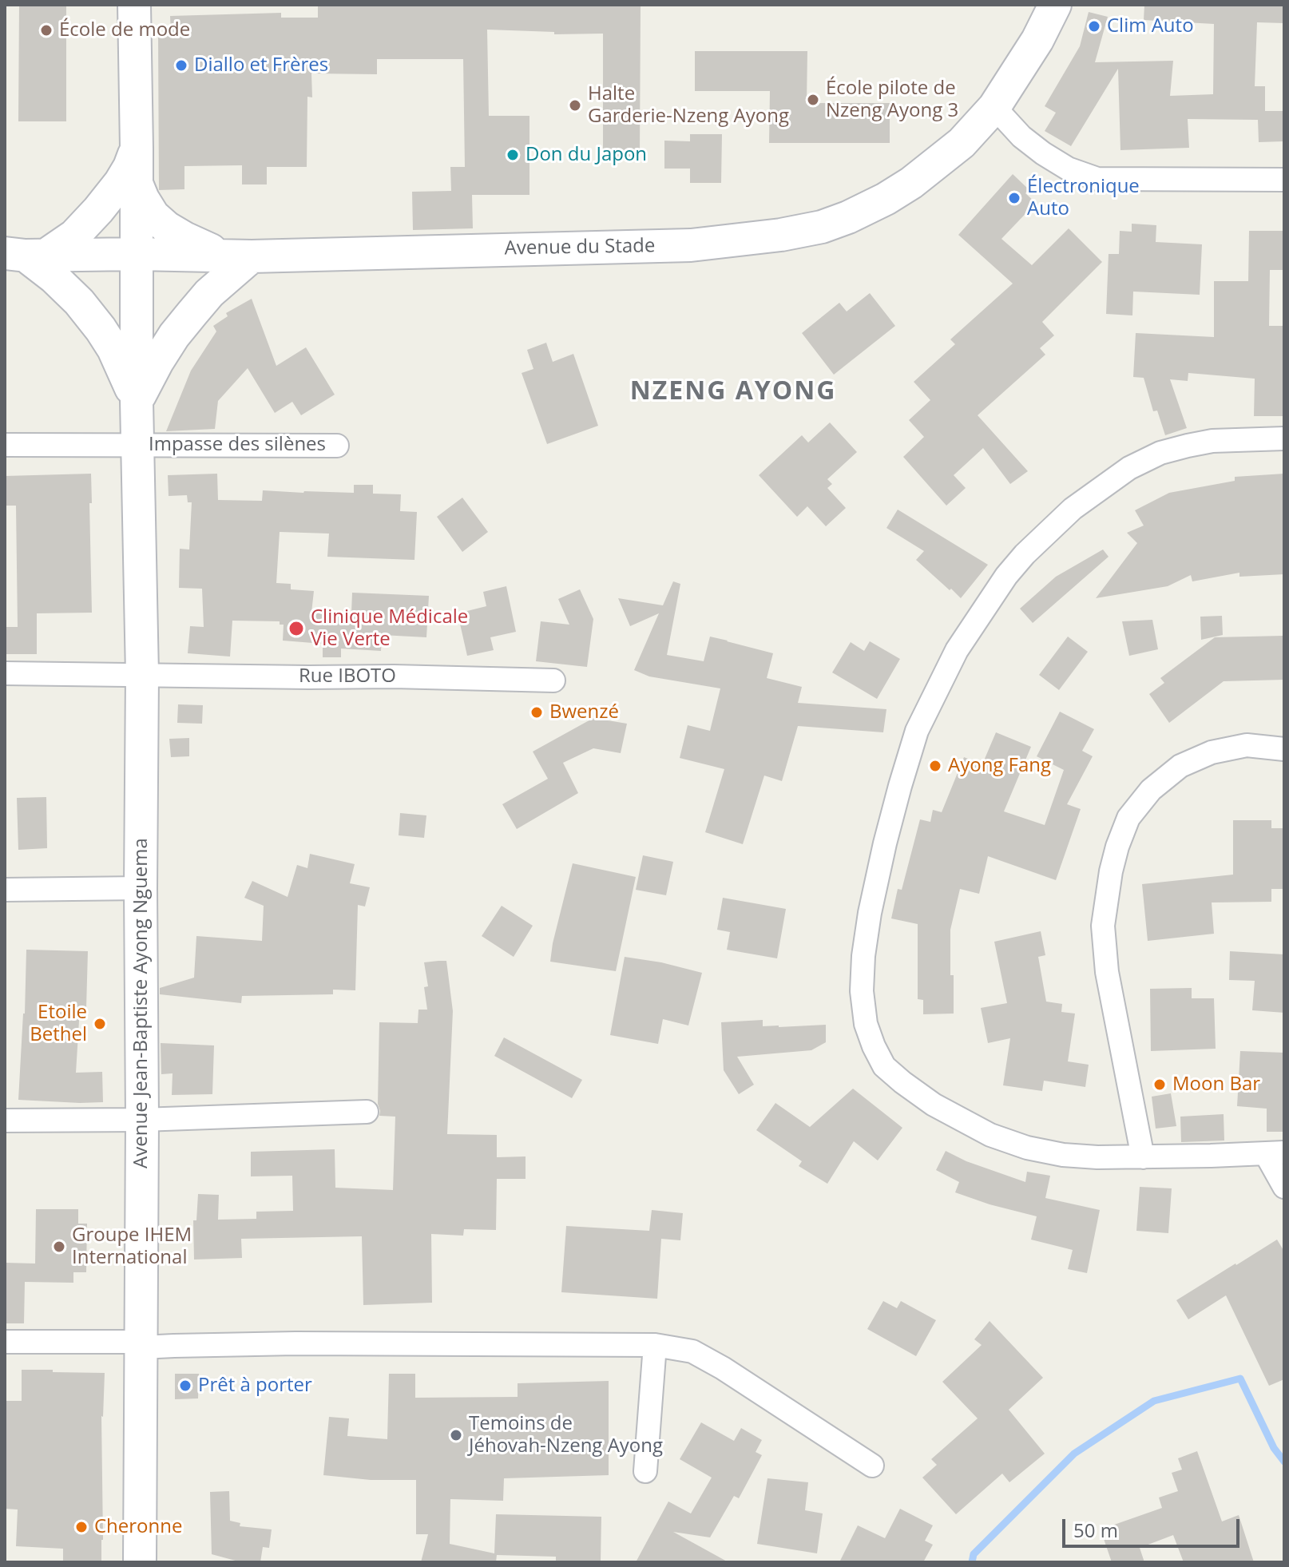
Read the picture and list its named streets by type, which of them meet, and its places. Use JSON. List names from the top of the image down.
{
  "streets": {
    "main road": ["Avenue du Stade", "Avenue Jean-Baptiste Ayong Nguema"],
    "street": ["Impasse des silènes", "Rue IBOTO"]
  },
  "crossings": [
    ["Impasse des silènes", "Avenue Jean-Baptiste Ayong Nguema"],
    ["Rue IBOTO", "Avenue Jean-Baptiste Ayong Nguema"]
  ],
  "districts": ["NZENG AYONG"],
  "places": [
    "Clim Auto",
    "École de mode",
    "Diallo et Frères",
    "École pilote de Nzeng Ayong 3",
    "Halte Garderie-Nzeng Ayong",
    "Don du Japon",
    "Électronique Auto",
    "Clinique Médicale Vie Verte",
    "Bwenzé",
    "Ayong Fang",
    "Etoile Bethel",
    "Moon Bar",
    "Groupe IHEM International",
    "Prêt à porter",
    "Temoins de Jéhovah-Nzeng Ayong",
    "Cheronne"
  ],
  "scale_bar": "50 m"
}
